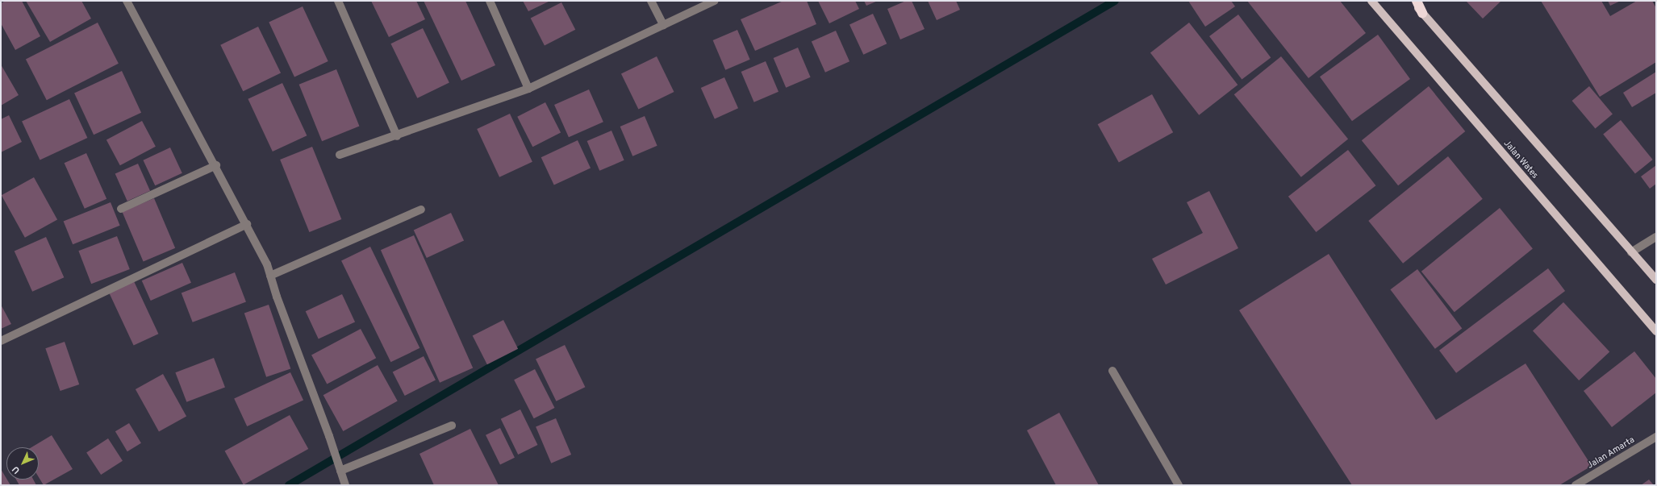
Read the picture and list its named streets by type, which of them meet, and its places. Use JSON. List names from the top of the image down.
{
  "streets": {
    "main road": ["Jalan Wates"],
    "street": ["Jalan Amarta"]
  },
  "north": "bottom left"
}
